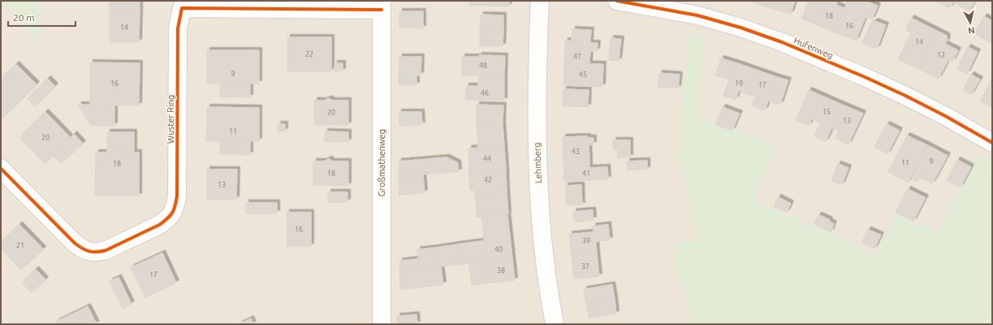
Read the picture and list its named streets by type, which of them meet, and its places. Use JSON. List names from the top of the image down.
{
  "streets": {
    "street": [
      "Hufenweg",
      "Wuster Ring",
      "Großmathenweg",
      "Lehmberg"
    ]
  },
  "crossings": [
    ["Wuster Ring", "Großmathenweg"]
  ],
  "house_numbers": [
    "18",
    "16",
    "14",
    "14",
    "22",
    "12",
    "47",
    "48",
    "9",
    "45",
    "16",
    "19",
    "17",
    "46",
    "15",
    "20",
    "13",
    "11",
    "20",
    "43",
    "44",
    "9",
    "11",
    "18",
    "18",
    "41",
    "42",
    "13",
    "16",
    "39",
    "21",
    "40",
    "37",
    "38",
    "17"
  ],
  "scale_bar": "20 m",
  "north": "bottom"
}
